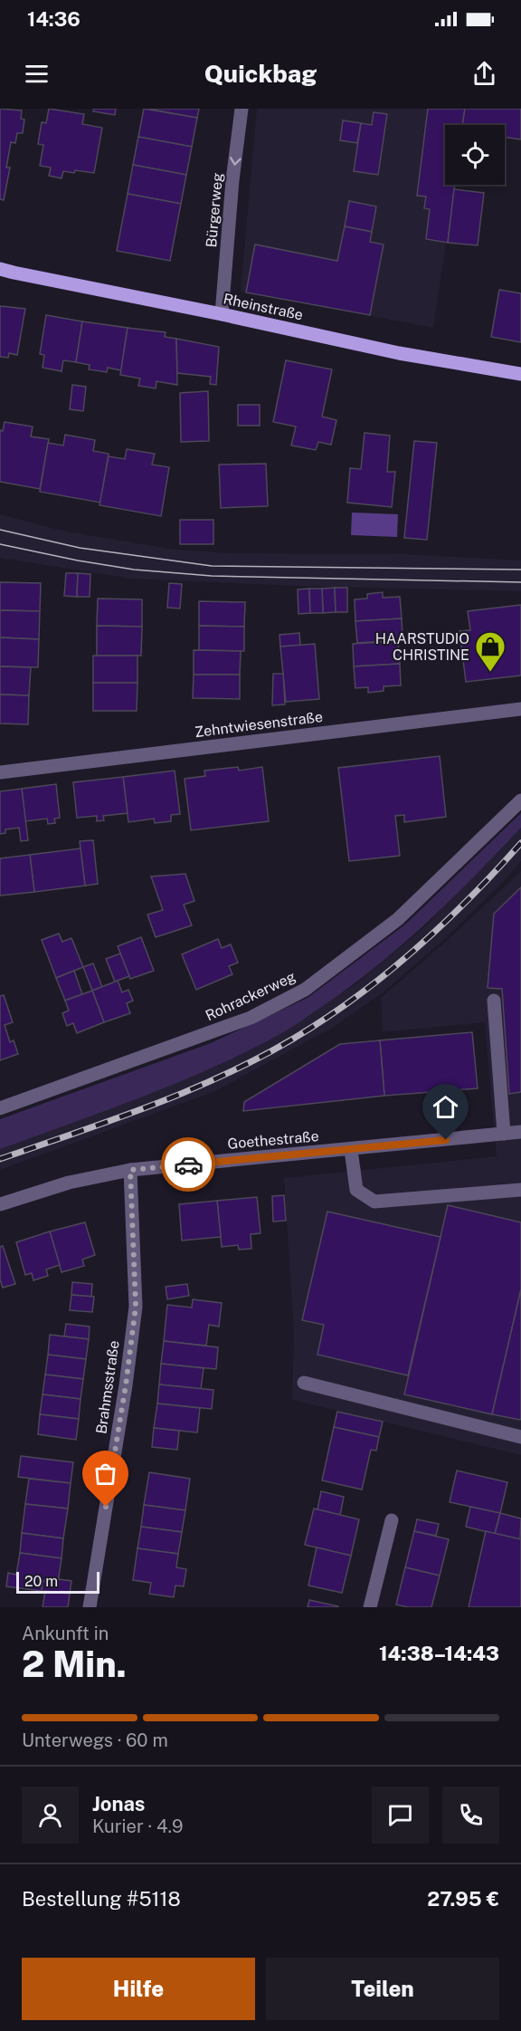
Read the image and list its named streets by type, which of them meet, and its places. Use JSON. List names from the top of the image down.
{
  "streets": {
    "main road": ["Rheinstraße"],
    "street": [
      "Bürgerweg",
      "Zehntwiesenstraße",
      "Rohrackerweg",
      "Goethestraße",
      "Brahmsstraße"
    ]
  },
  "crossings": [
    ["Bürgerweg", "Rheinstraße"],
    ["Goethestraße", "Brahmsstraße"]
  ],
  "one_way": ["Bürgerweg"],
  "places": {
    "shop": ["HAARSTUDIO CHRISTINE"]
  },
  "scale_bar": "20 m",
  "page": {
    "status": "14:36",
    "header": "Quickbag",
    "scale": "20 m",
    "heading": ["2 Min.", "Ankunft in", "14:38–14:43"],
    "panel": [
      "Jonas",
      "Kurier · 4.9",
      "Bestellung #5118",
      "27.95 €"
    ],
    "bar": "Unterwegs · 60 m",
    "buttons": ["Hilfe", "Teilen"]
  }
}
